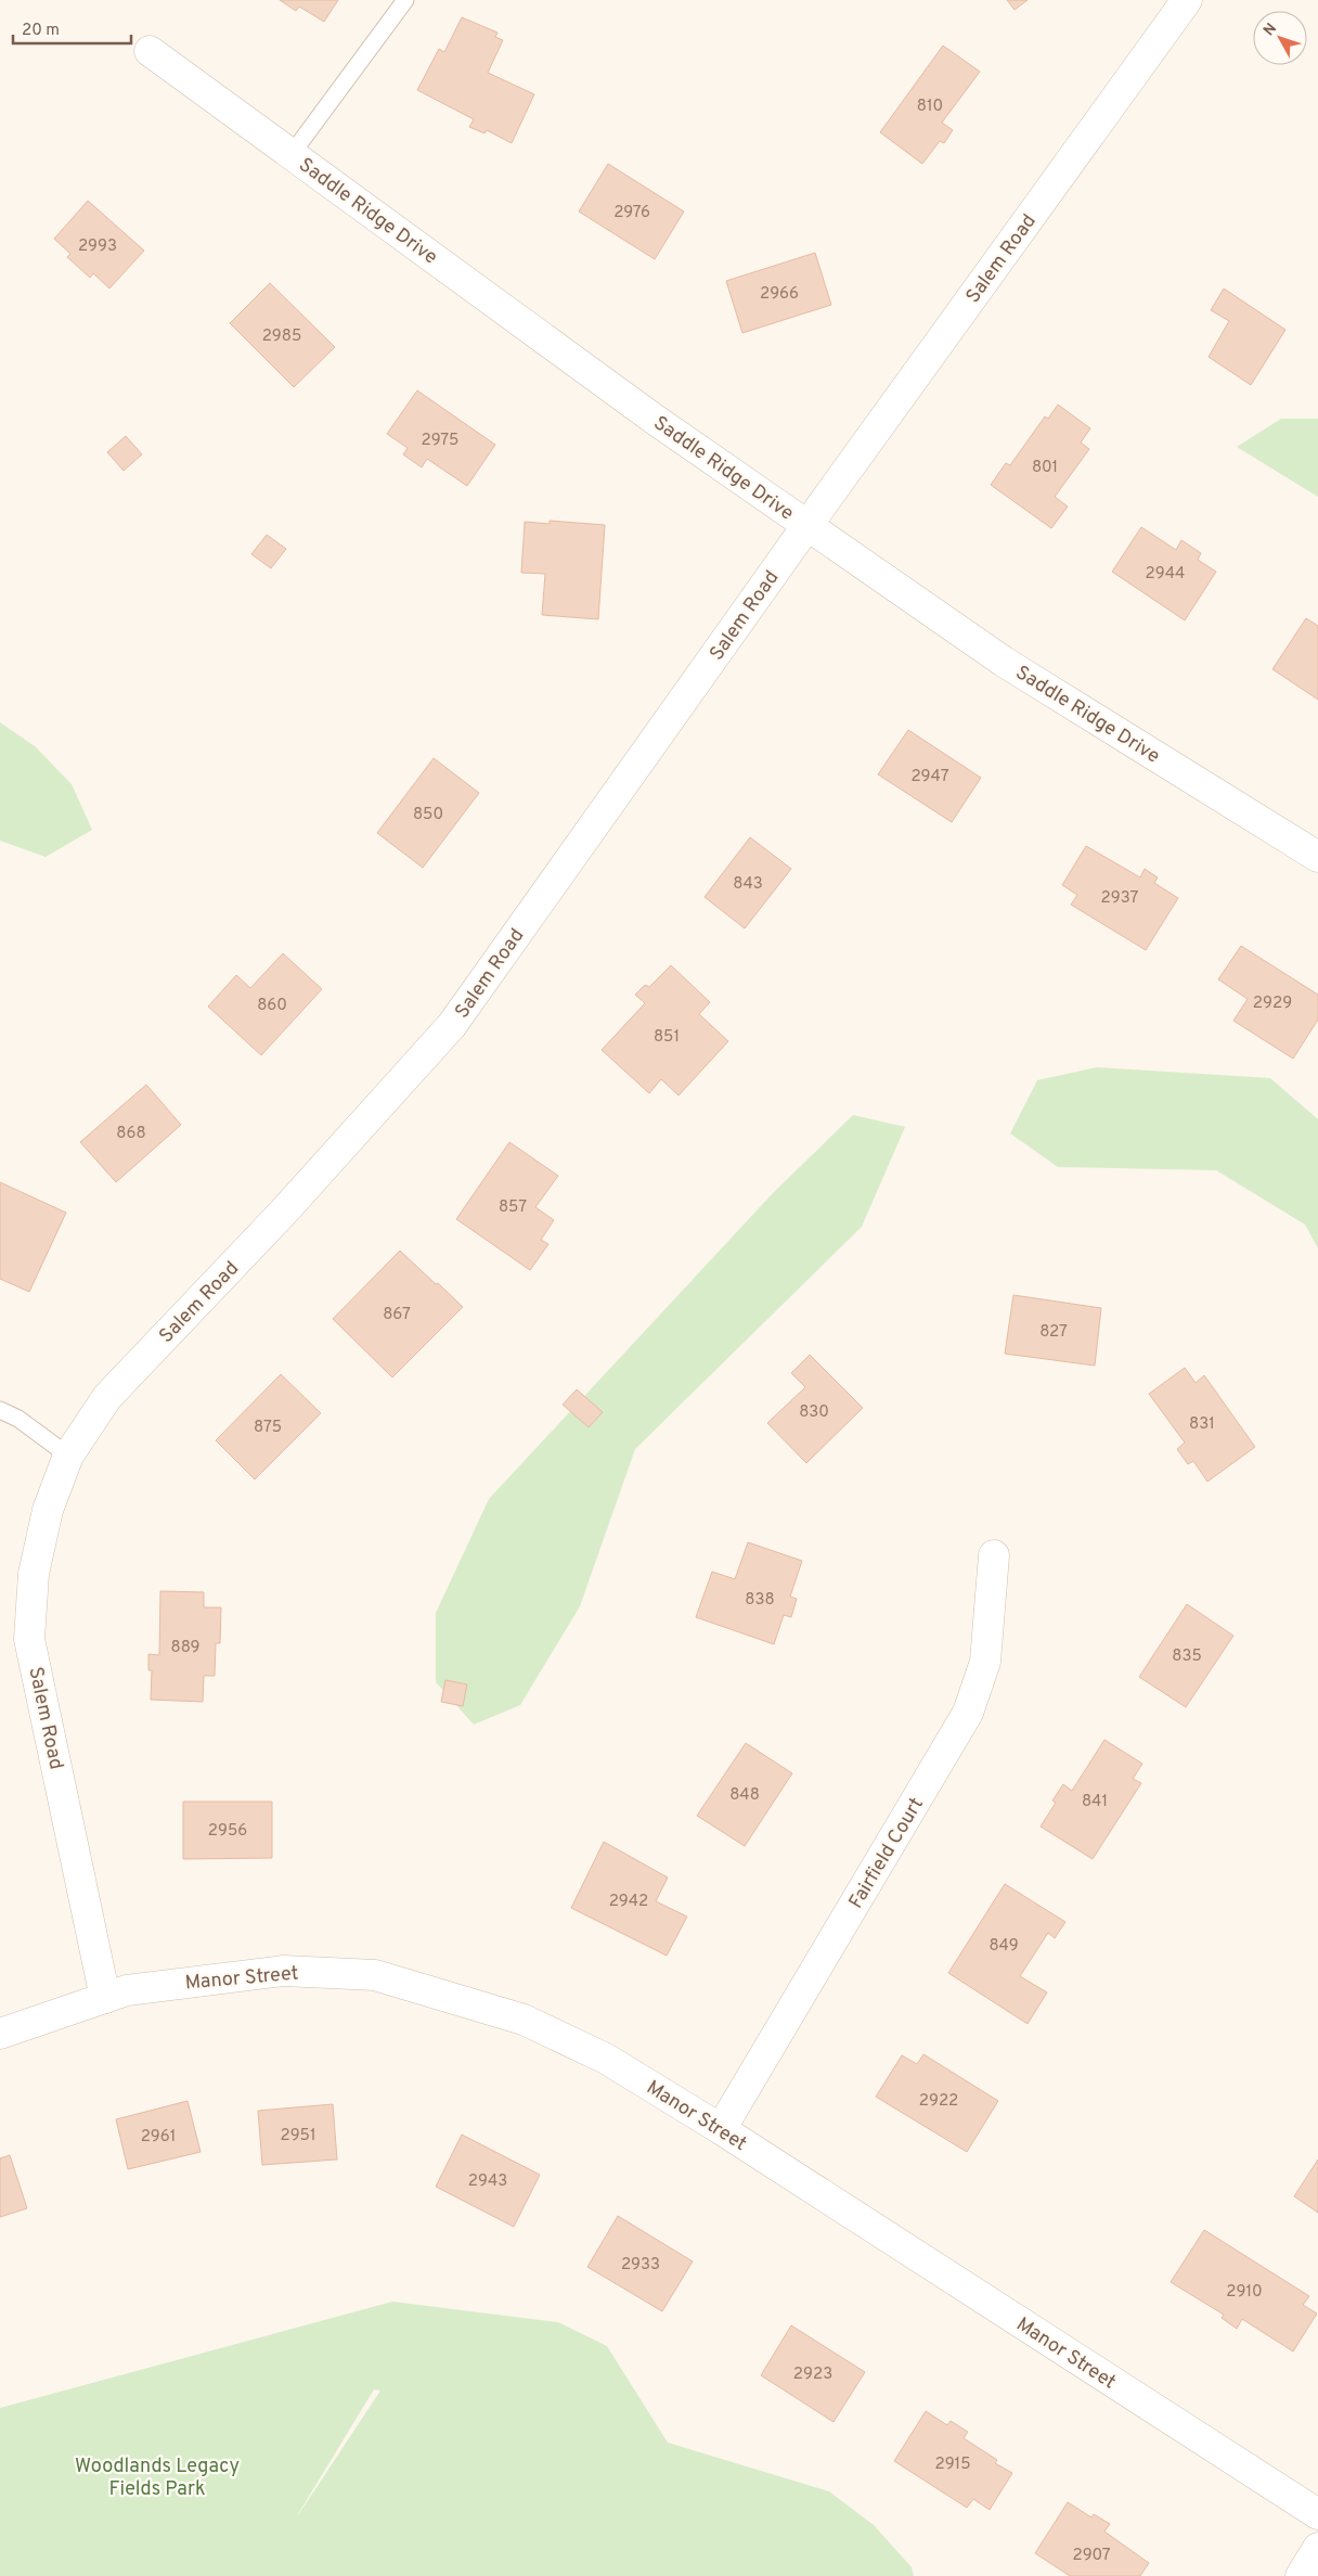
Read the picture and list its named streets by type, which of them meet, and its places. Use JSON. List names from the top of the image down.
{
  "streets": {
    "street": [
      "Saddle Ridge Drive",
      "Salem Road",
      "Fairfield Court",
      "Manor Street"
    ]
  },
  "crossings": [
    ["Saddle Ridge Drive", "Salem Road"],
    ["Salem Road", "Manor Street"],
    ["Fairfield Court", "Manor Street"]
  ],
  "parks": ["Woodlands Legacy Fields Park"],
  "house_numbers": [
    "810",
    "2976",
    "2993",
    "2966",
    "2985",
    "2975",
    "801",
    "2944",
    "2947",
    "850",
    "843",
    "2937",
    "2929",
    "860",
    "851",
    "868",
    "857",
    "867",
    "827",
    "830",
    "831",
    "875",
    "838",
    "889",
    "835",
    "848",
    "841",
    "2956",
    "2942",
    "849",
    "2922",
    "2951",
    "2961",
    "2943",
    "2933",
    "2910",
    "2923",
    "2915",
    "2907"
  ],
  "scale_bar": "20 m",
  "north": "top left"
}
